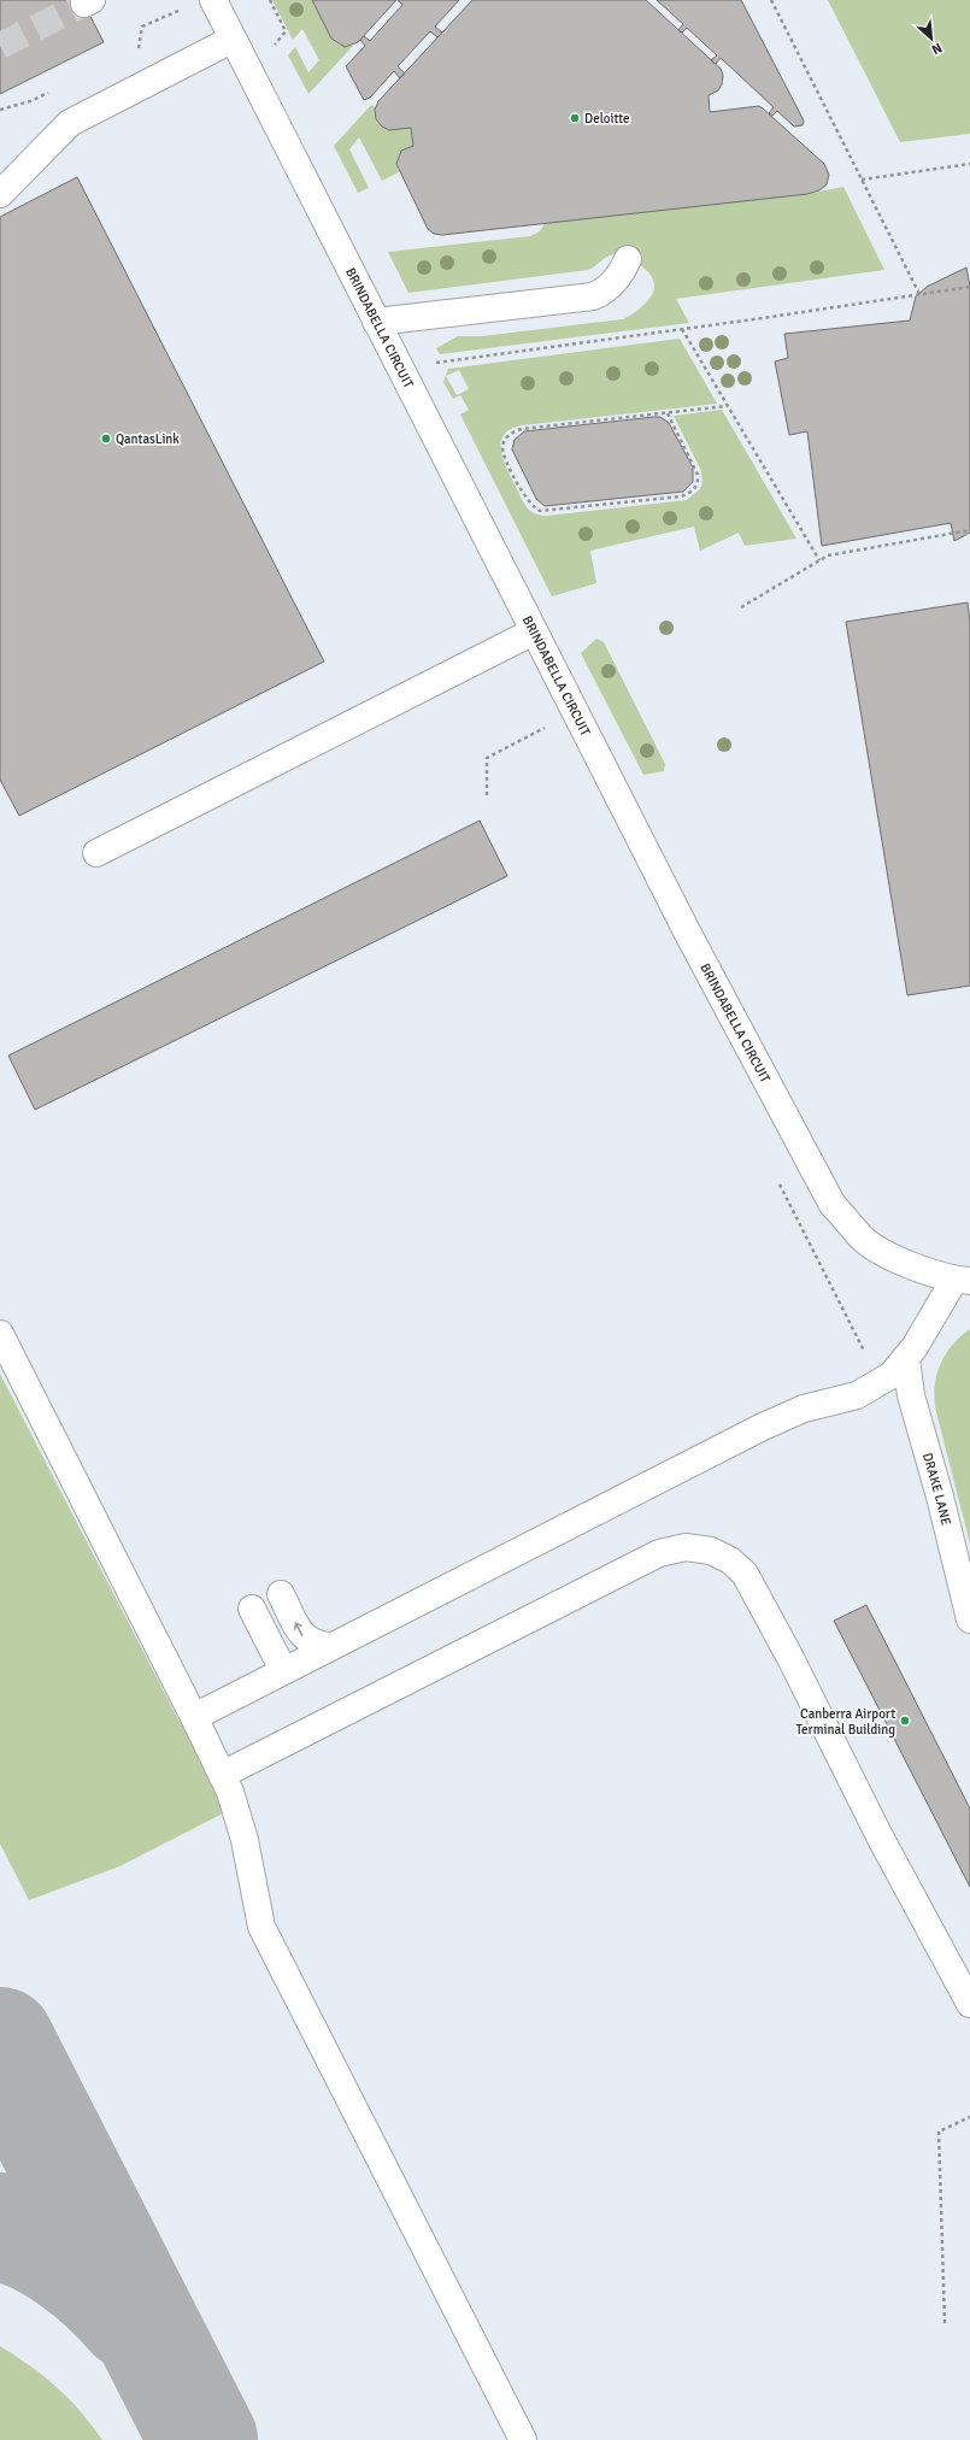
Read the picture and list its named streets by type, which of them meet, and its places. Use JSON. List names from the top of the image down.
{
  "streets": {
    "street": ["BRINDABELLA CIRCUIT", "DRAKE LANE"]
  },
  "places": ["Deloitte", "QantasLink", "Canberra Airport Terminal Building"],
  "north": "bottom right"
}
